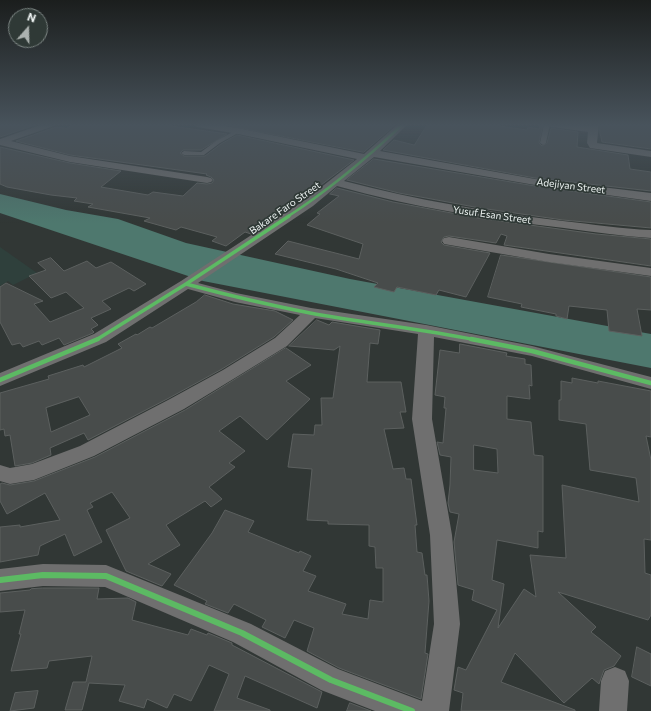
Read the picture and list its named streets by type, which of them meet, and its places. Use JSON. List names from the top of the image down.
{
  "streets": {
    "street": ["Adejiyan Street", "Bakare Faro Street", "Yusuf Esan Street"]
  },
  "crossings": [
    ["Bakare Faro Street", "Yusuf Esan Street"]
  ],
  "north": "top"
}
